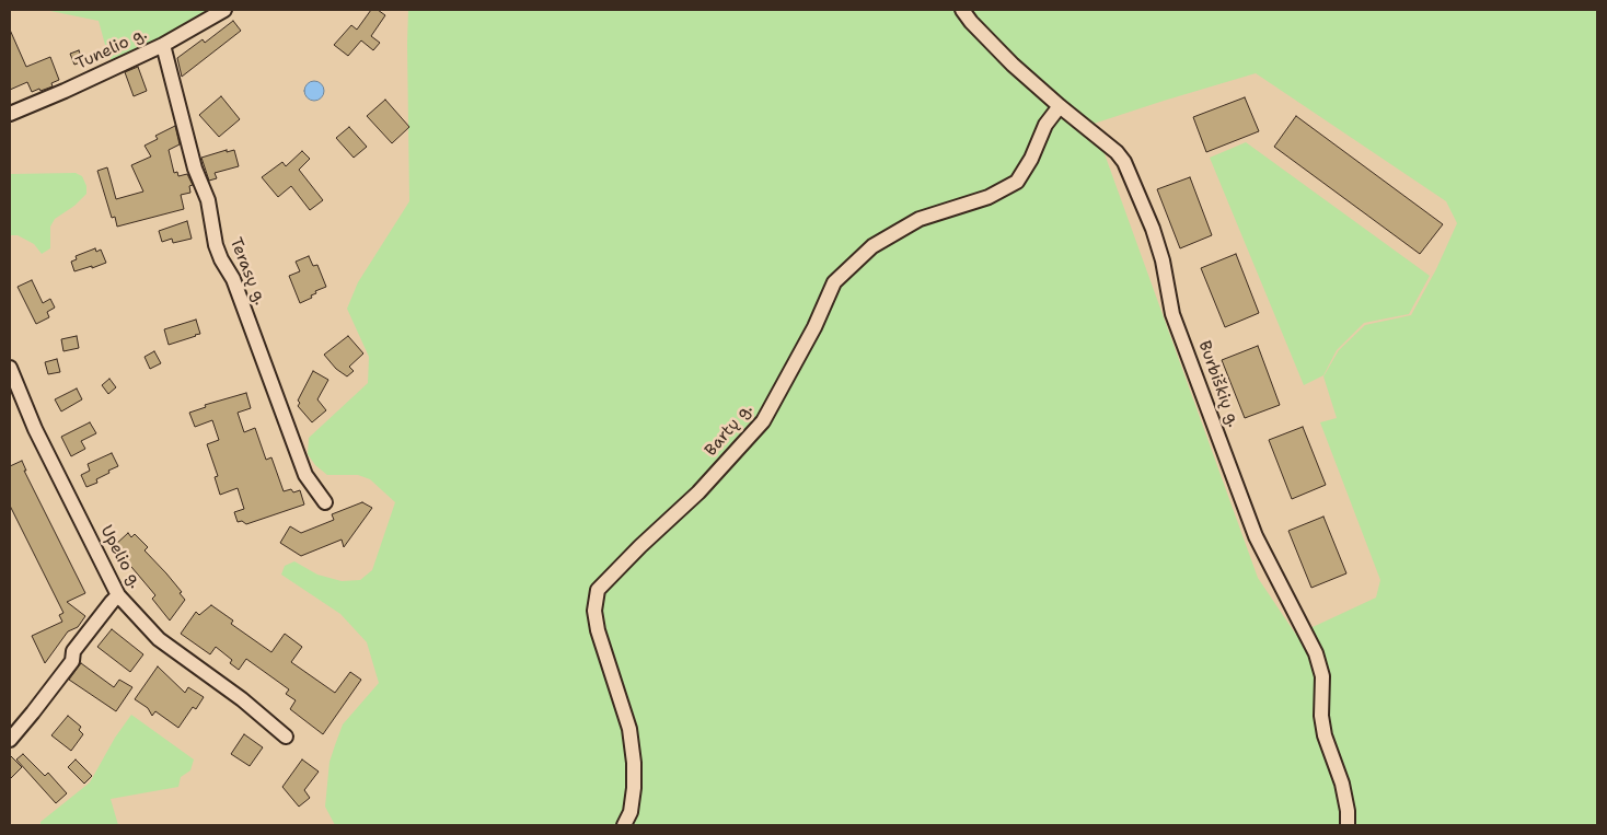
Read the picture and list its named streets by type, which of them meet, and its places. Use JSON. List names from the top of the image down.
{
  "streets": {
    "street": [
      "Tunelio g.",
      "Terasų g.",
      "Burbiškių g.",
      "Bartų g.",
      "Upelio g."
    ]
  },
  "crossings": [
    ["Tunelio g.", "Terasų g."],
    ["Burbiškių g.", "Bartų g."]
  ]
}
